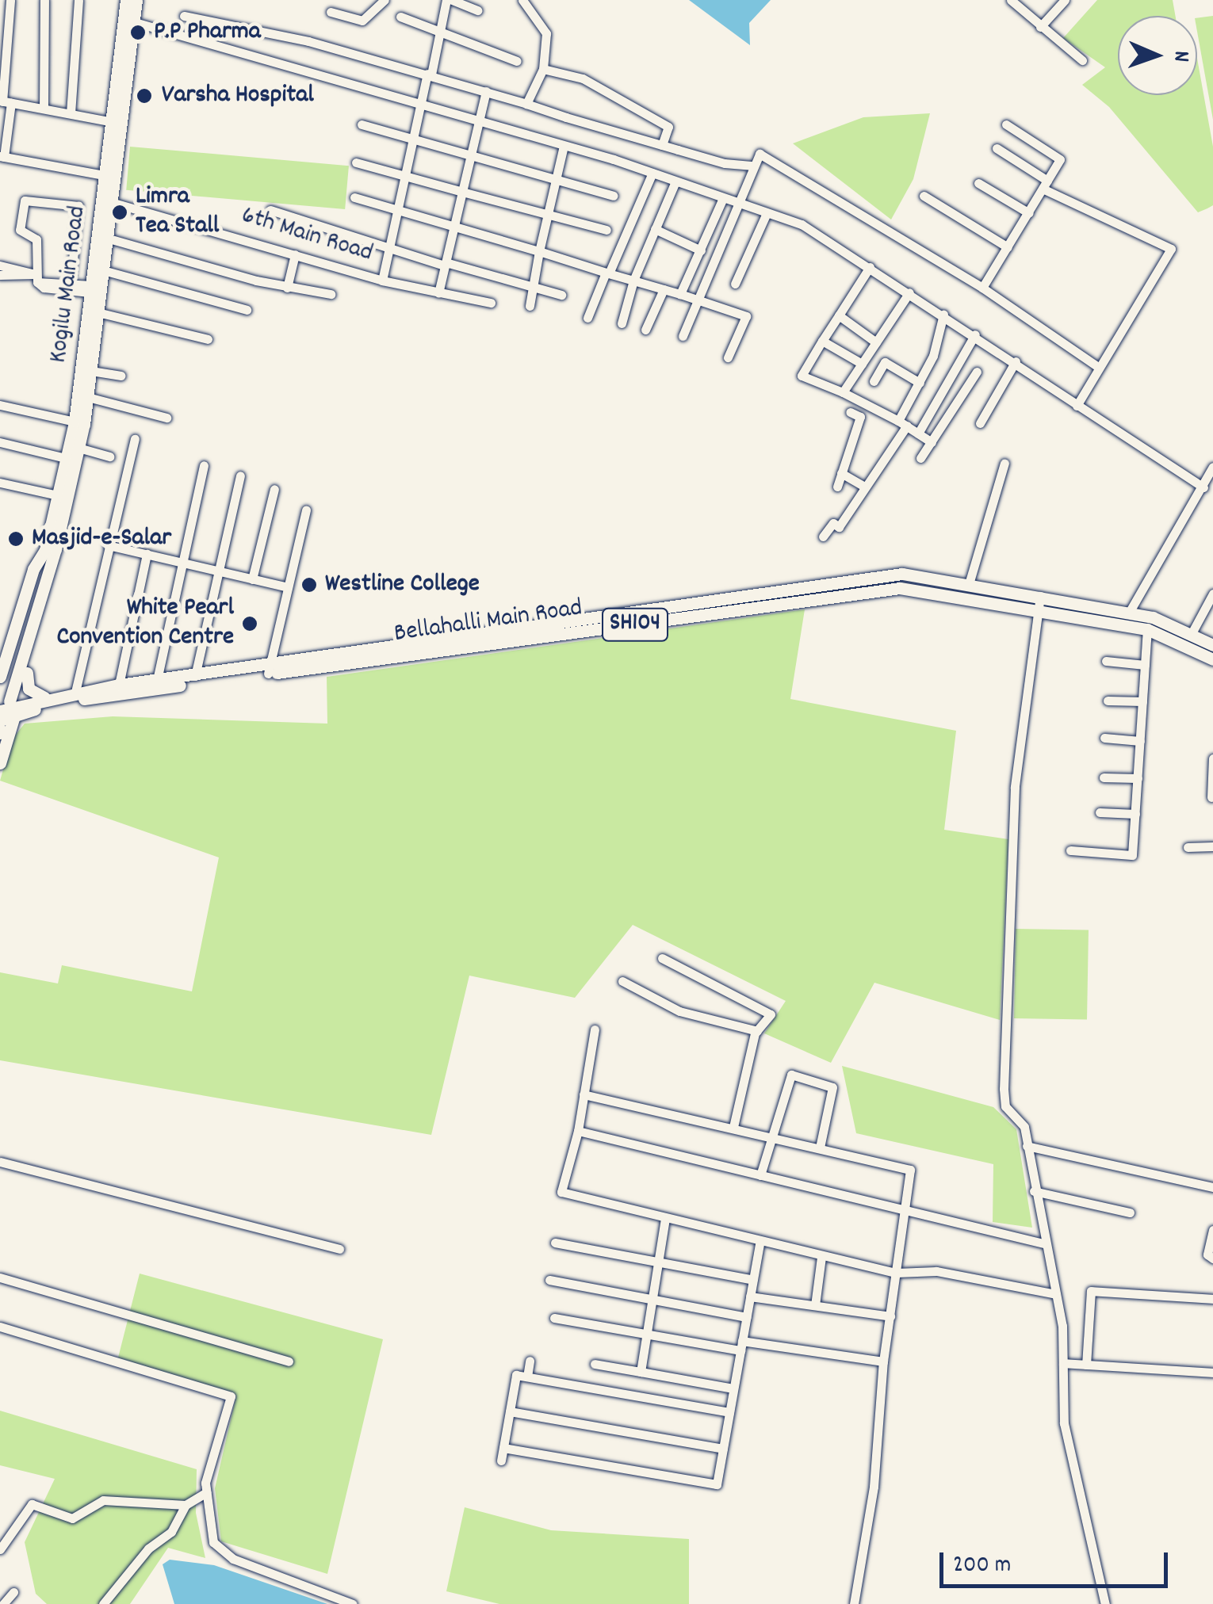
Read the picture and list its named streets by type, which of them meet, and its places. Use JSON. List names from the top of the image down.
{
  "streets": {
    "main road": ["Kogilu Main Road", "Bellahalli Main Road", "SH104"],
    "street": ["6th Main Road"]
  },
  "crossings": [
    ["6th Main Road", "Kogilu Main Road"]
  ],
  "places": [
    "P.P Pharma",
    "Varsha Hospital",
    "Limra Tea Stall",
    "Masjid-e-Salar",
    "Westline College",
    "White Pearl Convention Centre"
  ],
  "scale_bar": "200 m",
  "north": "right"
}
